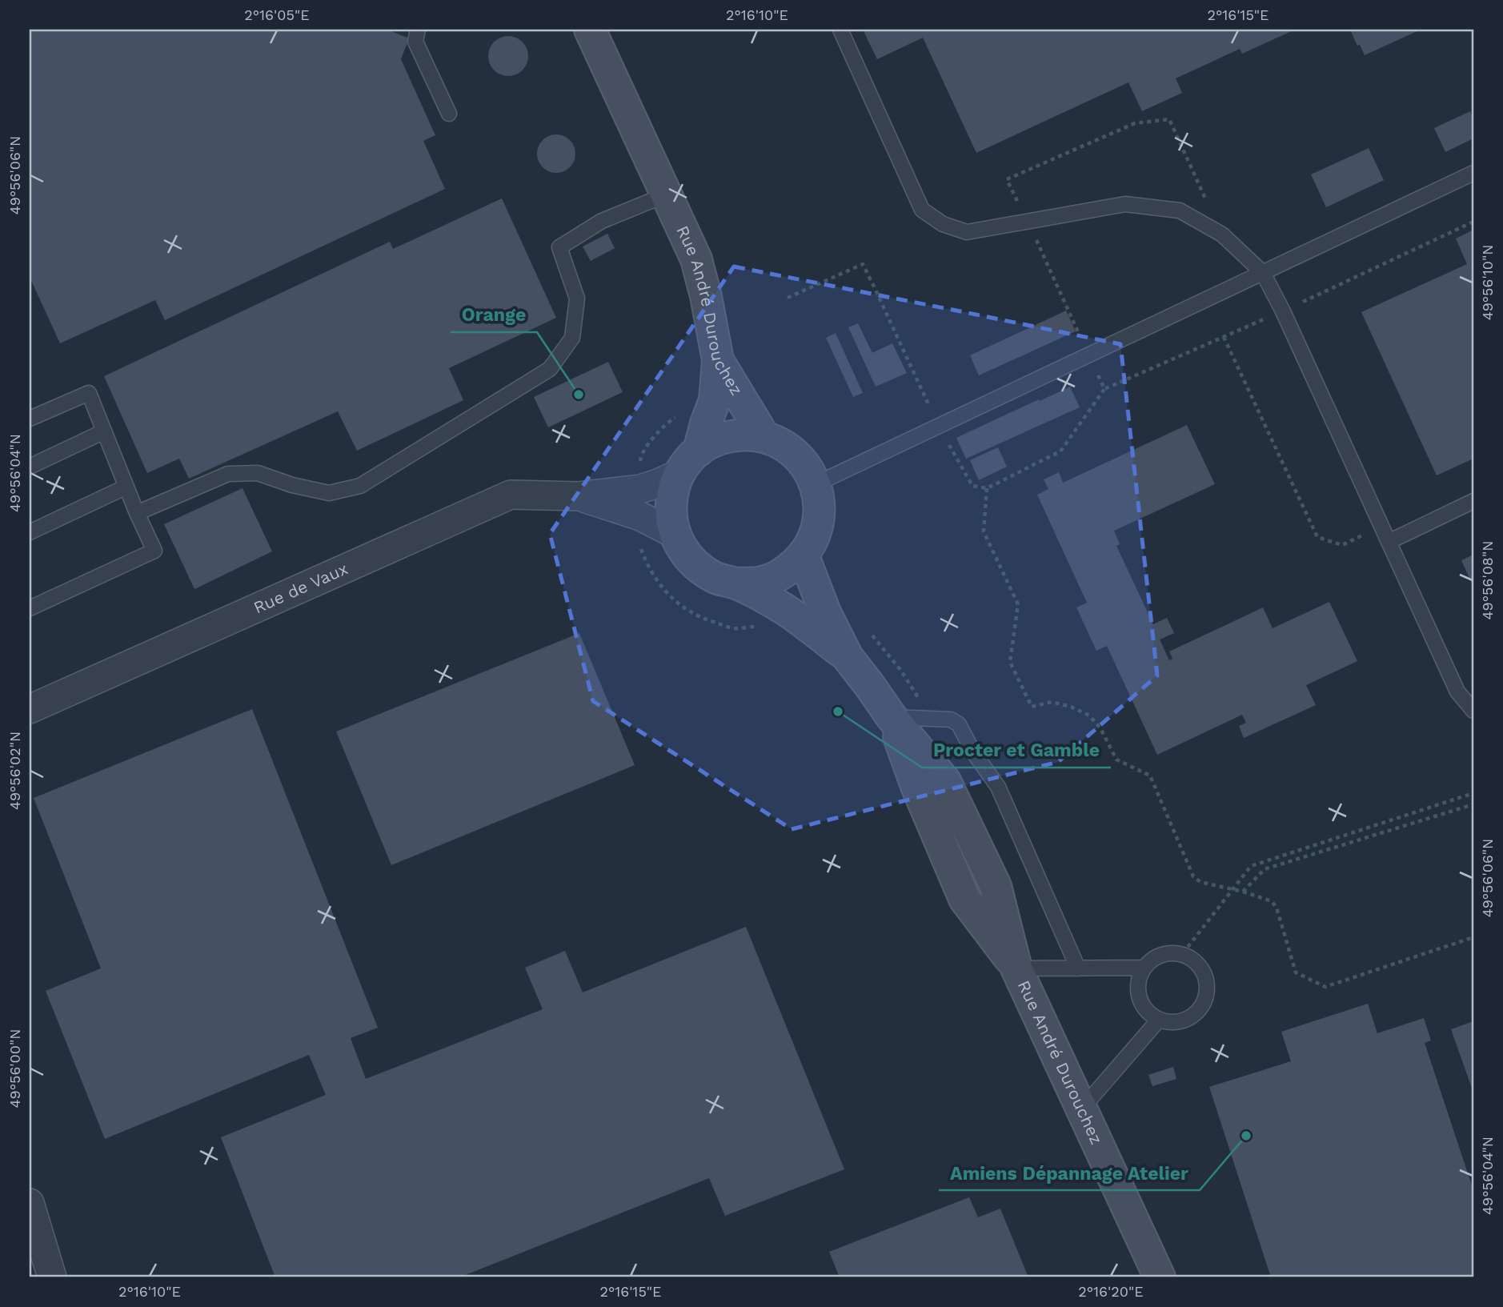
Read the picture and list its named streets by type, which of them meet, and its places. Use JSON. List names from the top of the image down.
{
  "streets": {
    "main road": ["Rue André Durouchez"],
    "street": ["Rue de Vaux"]
  },
  "crossings": [
    ["Rue André Durouchez", "Rue de Vaux"]
  ],
  "places": ["Orange", "Procter et Gamble", "Amiens Dépannage Atelier"],
  "coordinates": [
    "2°16'05\"E",
    "2°16'10\"E",
    "2°16'15\"E",
    "49°56'06\"N",
    "49°56'10\"N",
    "49°56'04\"N",
    "49°56'08\"N",
    "49°56'02\"N",
    "49°56'00\"N",
    "2°16'20\"E"
  ]
}
